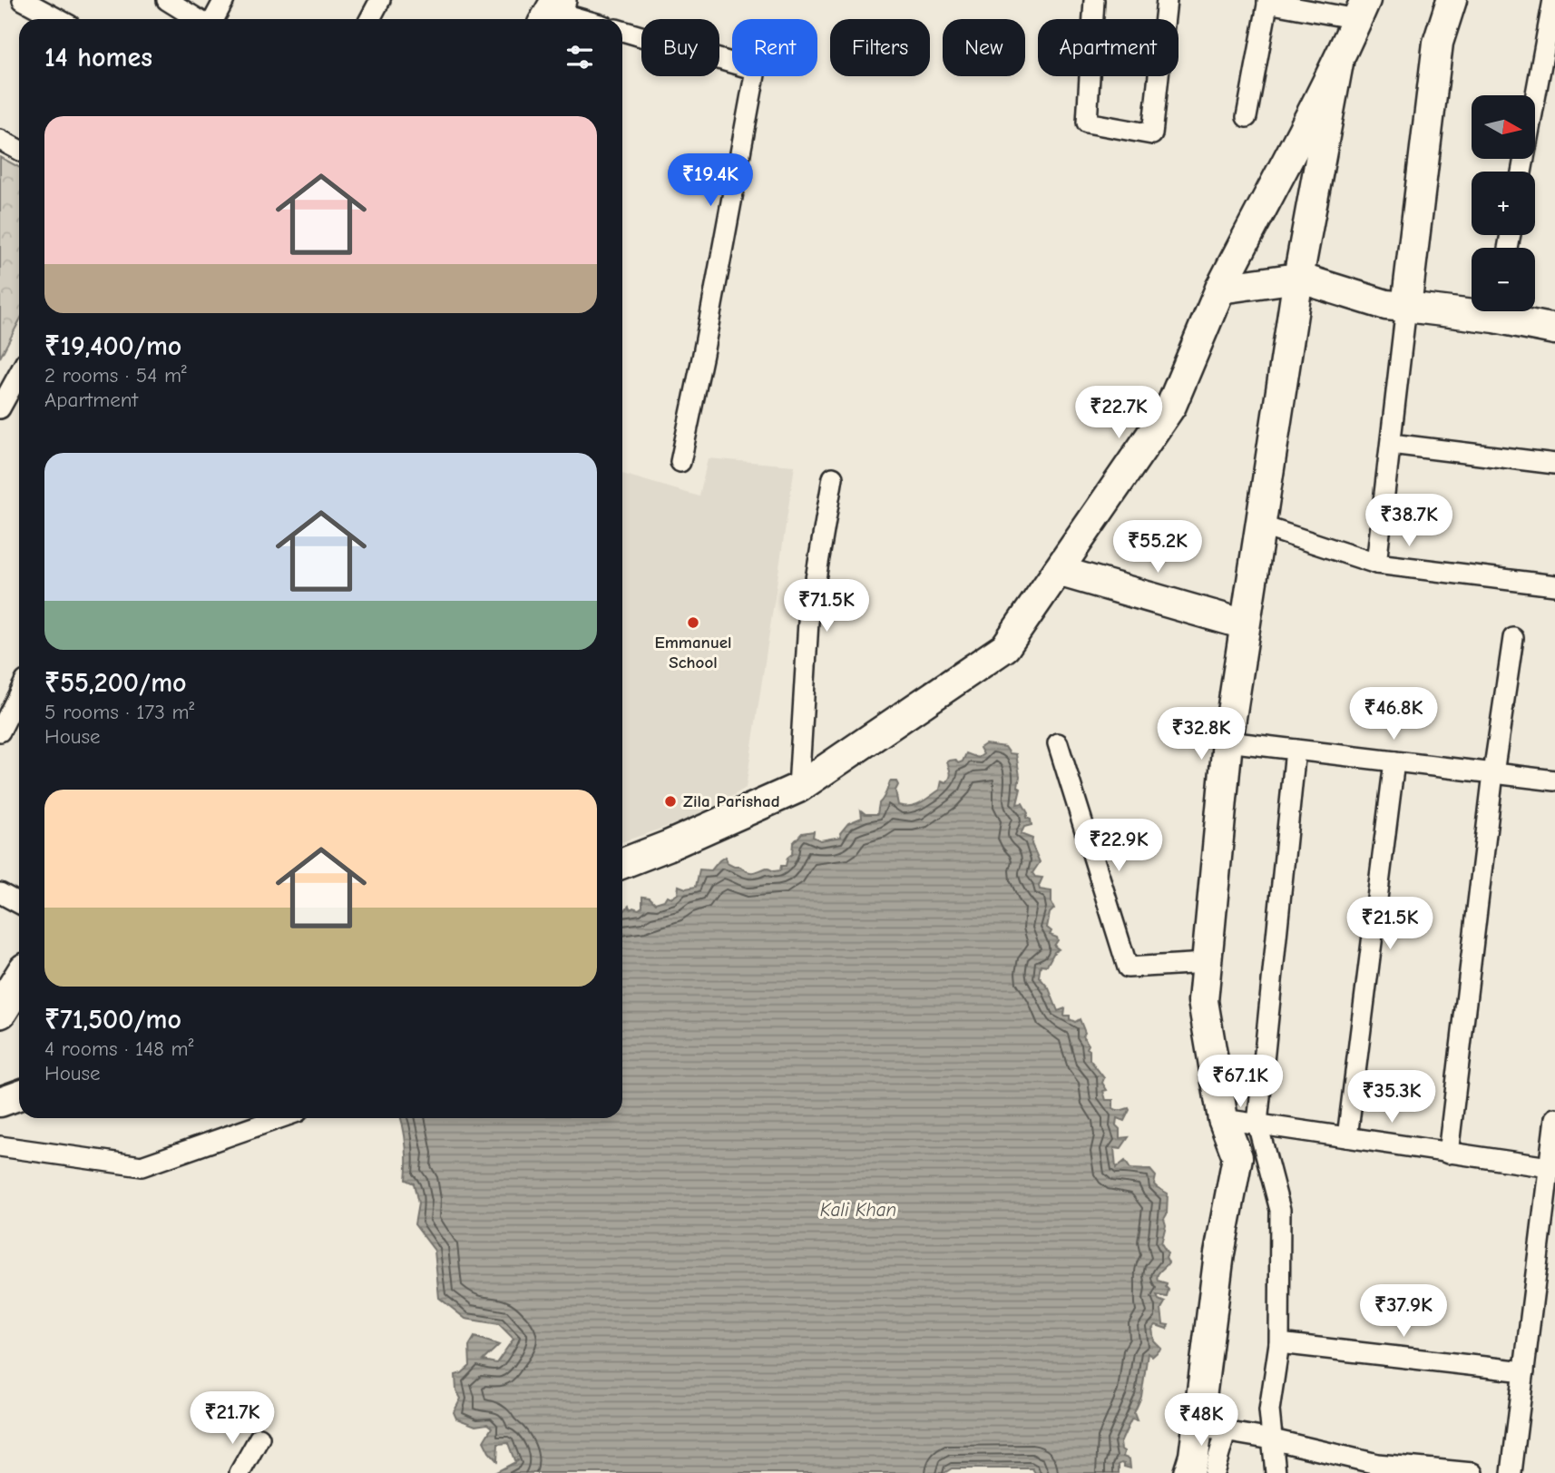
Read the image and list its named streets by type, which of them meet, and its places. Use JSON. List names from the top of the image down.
{
  "water": ["Kali Khan"],
  "places": ["Emmanuel School", "Zila Parishad"],
  "north": "right",
  "page": {
    "chip": [
      "Buy",
      "Rent",
      "Filters",
      "New",
      "Apartment"
    ],
    "heading": "14 homes",
    "map_buttons": ["+", "−"],
    "list": [
      {
        "name": "₹19,400/mo",
        "note": "2 rooms · 54 m² · Apartment"
      },
      {
        "name": "₹55,200/mo",
        "note": "5 rooms · 173 m² · House"
      },
      {
        "name": "₹71,500/mo",
        "note": "4 rooms · 148 m² · House"
      }
    ],
    "price": [
      "₹19.4K",
      "₹22.7K",
      "₹38.7K",
      "₹55.2K",
      "₹71.5K",
      "₹46.8K",
      "₹32.8K",
      "₹22.9K",
      "₹21.5K",
      "₹67.1K",
      "₹35.3K",
      "₹37.9K",
      "₹21.7K",
      "₹48K"
    ]
  }
}
